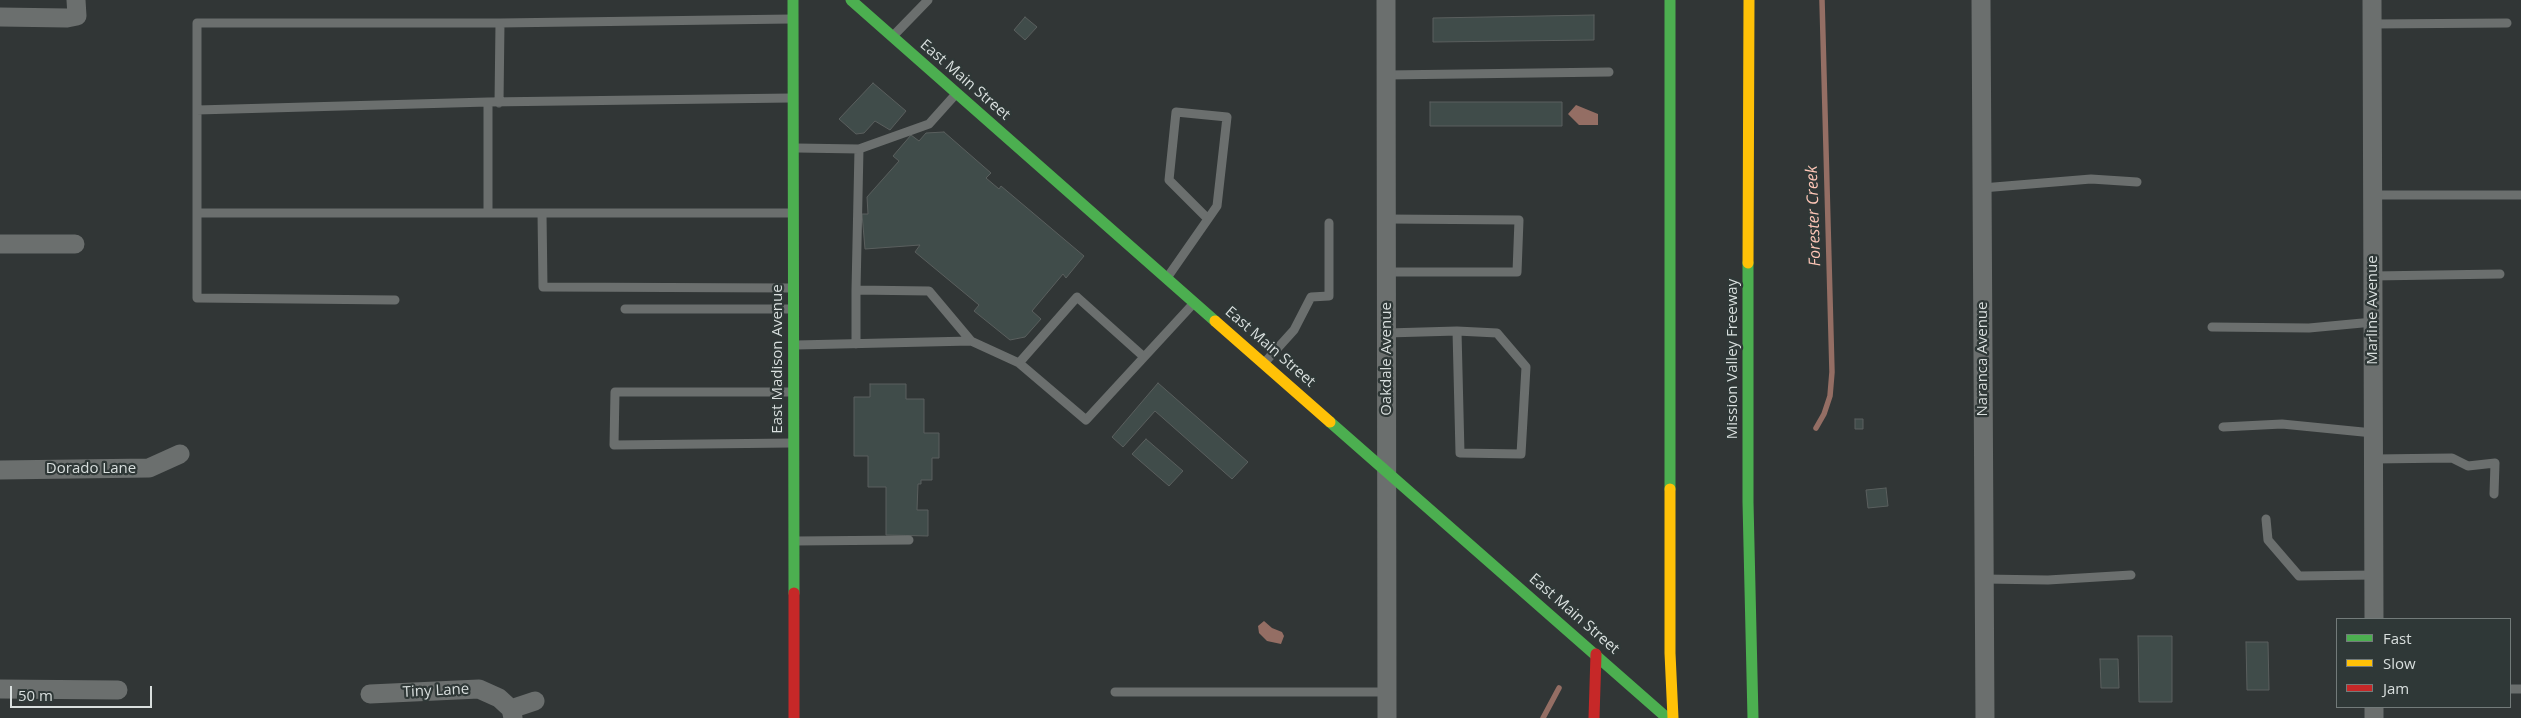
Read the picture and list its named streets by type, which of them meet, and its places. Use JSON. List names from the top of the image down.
{
  "streets": {
    "main road": ["East Main Street", "East Madison Avenue", "Mission Valley Freeway"],
    "street": [
      "Marline Avenue",
      "Oakdale Avenue",
      "Naranca Avenue",
      "Dorado Lane",
      "Tiny Lane"
    ]
  },
  "crossings": [
    ["East Main Street", "Oakdale Avenue"]
  ],
  "water": ["Forester Creek"],
  "legend": ["Fast", "Slow", "Jam"],
  "scale_bar": "50 m"
}
